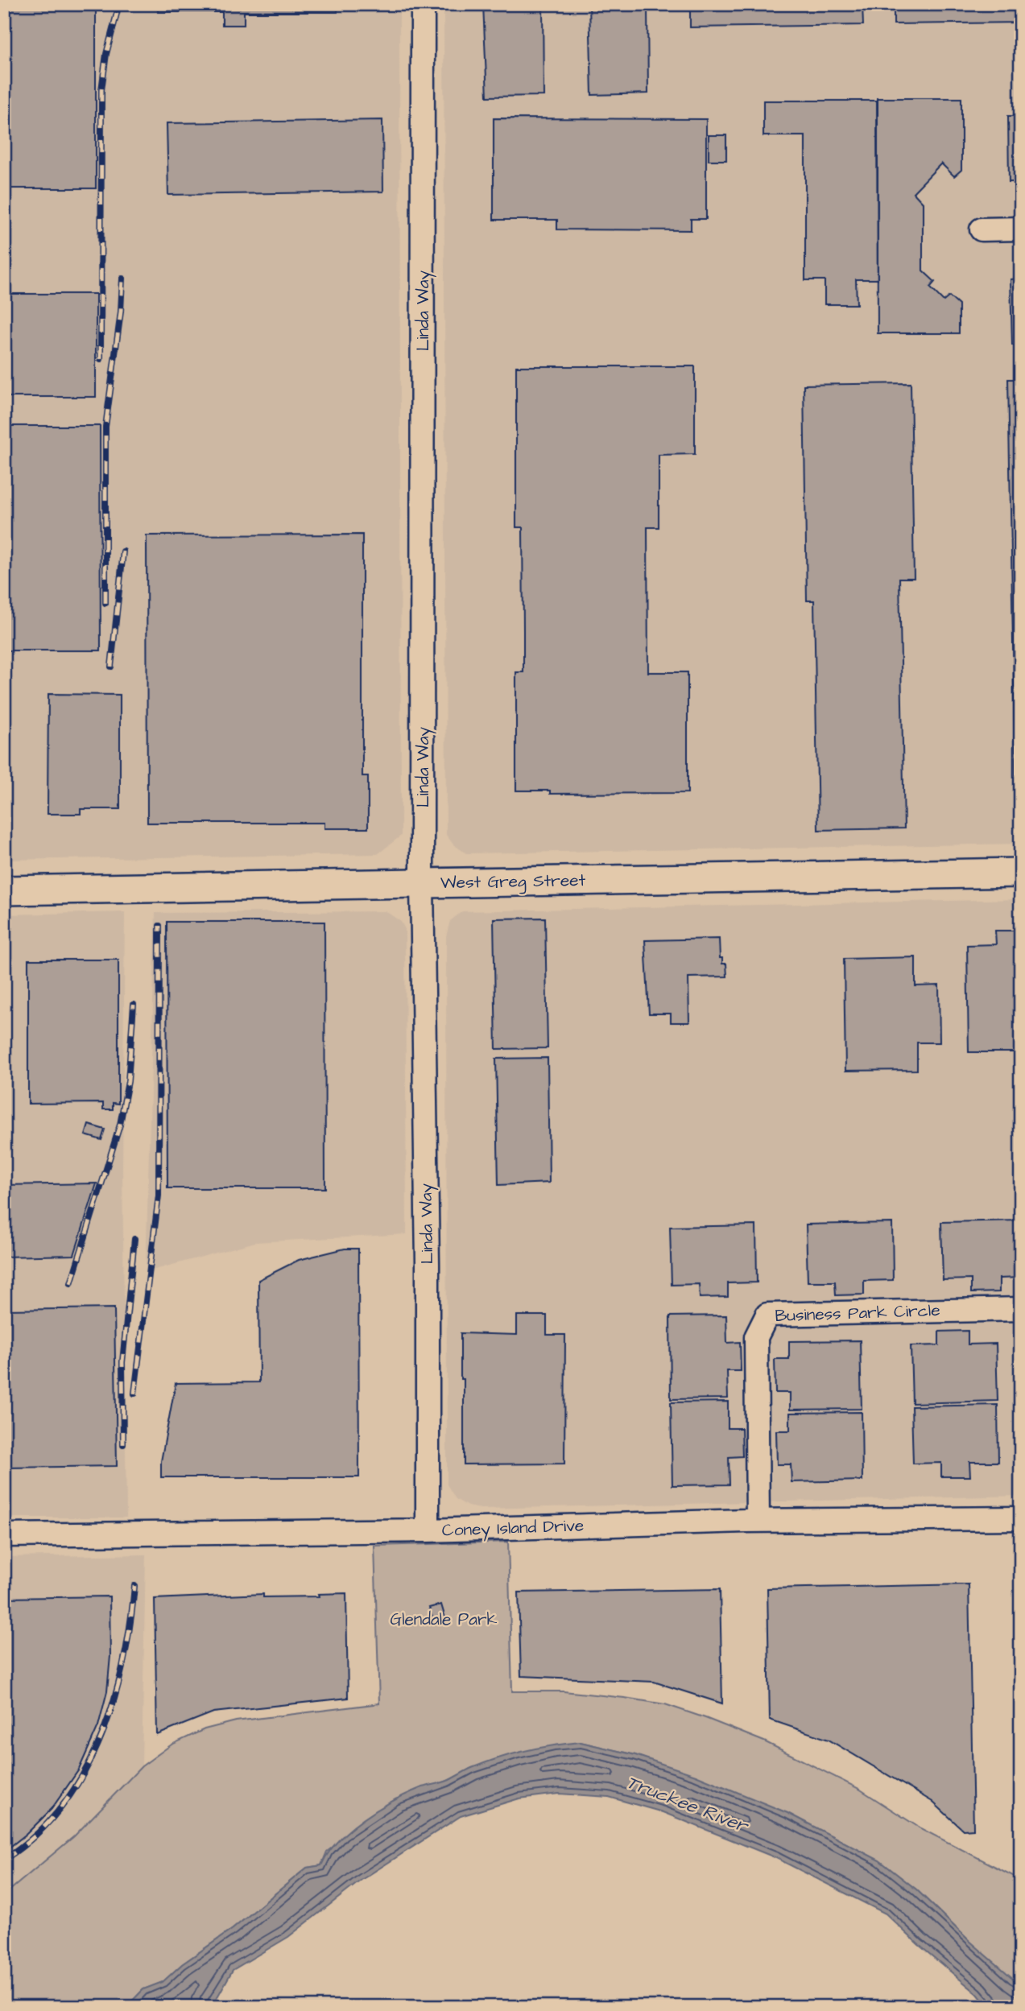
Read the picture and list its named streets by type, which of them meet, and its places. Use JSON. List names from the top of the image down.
{
  "streets": {
    "main road": ["West Greg Street"],
    "street": ["Linda Way", "Business Park Circle", "Coney Island Drive"]
  },
  "crossings": [
    ["Linda Way", "West Greg Street"],
    ["Linda Way", "Coney Island Drive"],
    ["Business Park Circle", "Coney Island Drive"]
  ],
  "water": ["Truckee River"],
  "parks": ["Glendale Park"]
}
